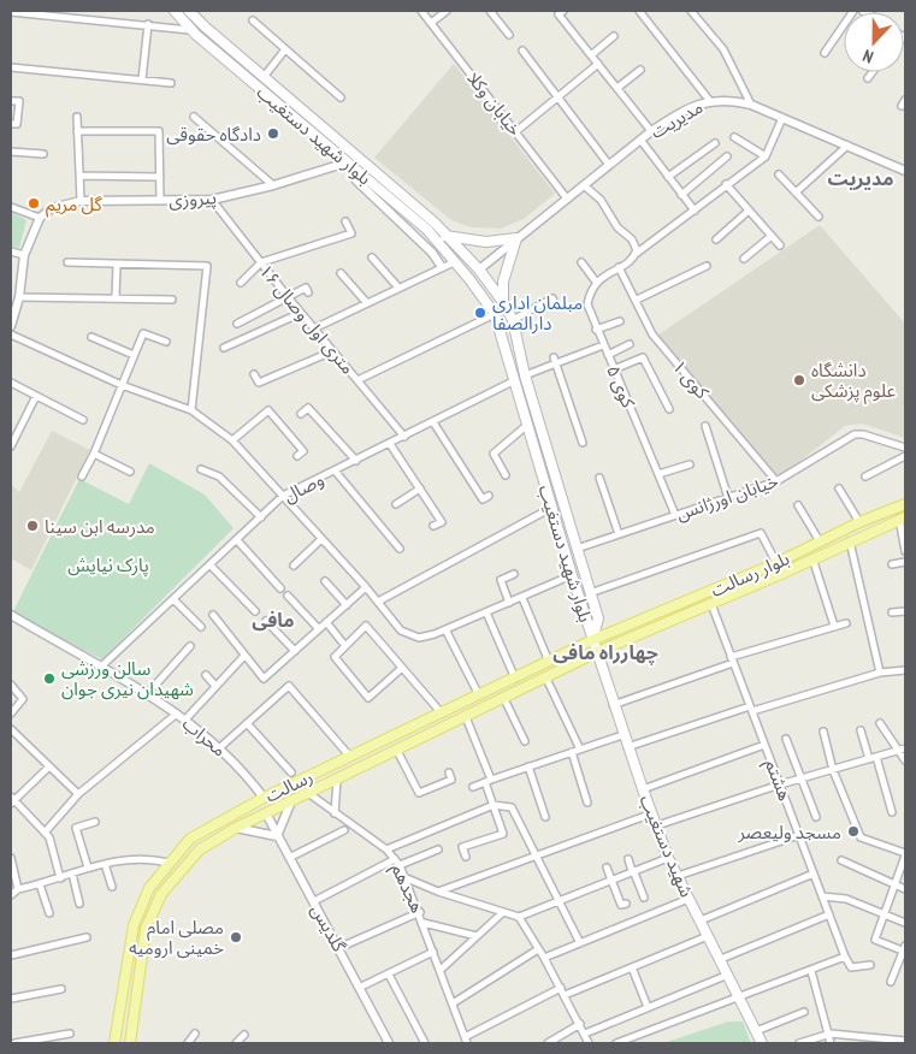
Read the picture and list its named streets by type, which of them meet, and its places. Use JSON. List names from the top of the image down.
{
  "streets": {
    "main road": [
      "بلوار شهید دستغیب",
      "بلوار رسالت",
      "رسالت",
      "شهید دستغیب"
    ],
    "street": [
      "خیابان وکلا",
      "مدیریت",
      "پیروزی",
      "۱۶ متری اول وصال",
      "کوی ۱",
      "کوی ۵",
      "وصال",
      "خیابان اورژانس",
      "محراب",
      "هشتم",
      "هجدهم",
      "گلدیس"
    ]
  },
  "crossings": [
    ["خیابان وکلا", "مدیریت"],
    ["مدیریت", "بلوار شهید دستغیب"],
    ["بلوار شهید دستغیب", "پیروزی"],
    ["بلوار شهید دستغیب", "وصال"],
    ["بلوار شهید دستغیب", "خیابان اورژانس"],
    ["بلوار شهید دستغیب", "بلوار رسالت"],
    ["بلوار شهید دستغیب", "رسالت"],
    ["بلوار شهید دستغیب", "شهید دستغیب"],
    ["پیروزی", "۱۶ متری اول وصال"],
    ["۱۶ متری اول وصال", "وصال"],
    ["کوی ۱", "خیابان اورژانس"],
    ["کوی ۵", "خیابان اورژانس"],
    ["وصال", "محراب"],
    ["بلوار رسالت", "هشتم"],
    ["بلوار رسالت", "رسالت"],
    ["بلوار رسالت", "شهید دستغیب"],
    ["محراب", "رسالت"],
    ["رسالت", "شهید دستغیب"],
    ["رسالت", "هجدهم"],
    ["رسالت", "گلدیس"]
  ],
  "districts": ["مدیریت", "مافی", "چهارراه مافی"],
  "parks": ["پارک نیایش"],
  "places": [
    "دادگاه حقوقی",
    "گل مریم",
    "مبلمان اداری دارالصفا",
    "دانشگاه علوم پزشکی",
    "مدرسه ابن سینا",
    "سالن ورزشی شهیدان نیری جوان",
    "مسجد ولیعصر",
    "مصلی امام خمینی ارومیه"
  ],
  "north": "bottom"
}
